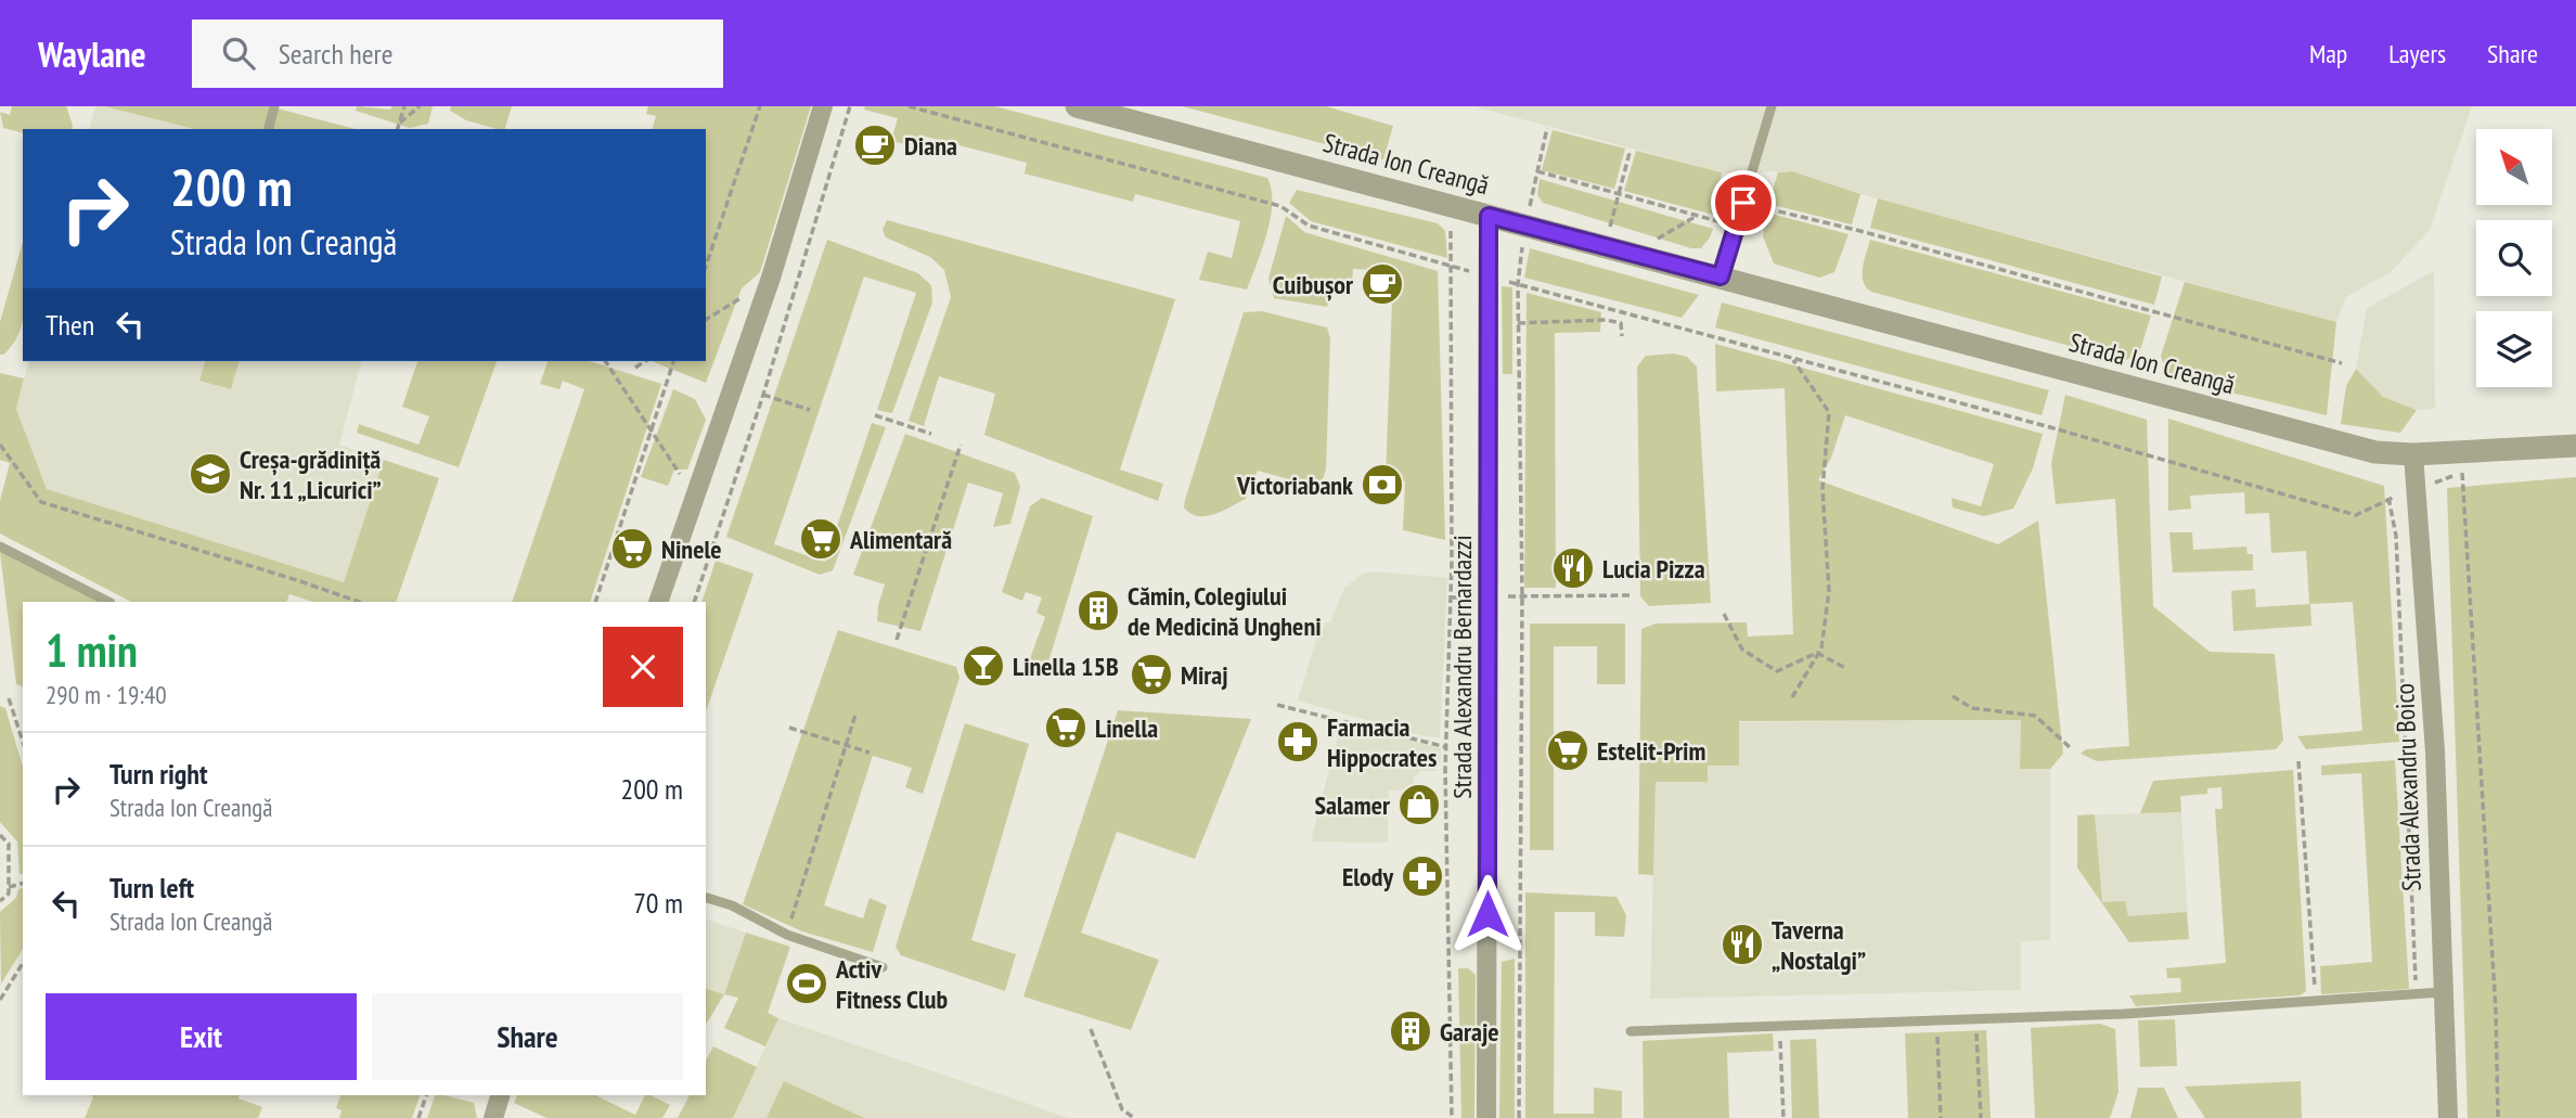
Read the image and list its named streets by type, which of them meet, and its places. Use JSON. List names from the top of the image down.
{
  "streets": {
    "street": ["Strada Ion Creangă", "Strada Alexandru Bernardazzi", "Strada Alexandru Boico"]
  },
  "crossings": [
    ["Strada Ion Creangă", "Strada Alexandru Bernardazzi"],
    ["Strada Ion Creangă", "Strada Alexandru Boico"]
  ],
  "places": {
    "cafe": ["Diana", "Cuibușor"],
    "school or university": ["Creșa-grădiniță Nr. 11 „Licurici”"],
    "bank": ["Victoriabank"],
    "supermarket": [
      "Alimentară",
      "Ninele",
      "Miraj",
      "Linella",
      "Estelit-Prim"
    ],
    "restaurant": ["Lucia Pizza", "Taverna „Nostalgi”"],
    "building": ["Cămin, Colegiului de Medicină Ungheni", "Garaje"],
    "bar": ["Linella 15B"],
    "pharmacy": ["Farmacia Hippocrates", "Elody"],
    "shop": ["Salamer"],
    "sports": ["Activ Fitness Club"]
  },
  "north": "top left",
  "page": {
    "header": "Waylane",
    "search": "Search here",
    "nav": ["Map", "Layers", "Share"],
    "turn": ["200 m", "Strada Ion Creangă"],
    "then": "Then",
    "heading": ["1 min", "290 m · 19:40"],
    "list": [
      {
        "name": "Turn right",
        "note": "Strada Ion Creangă",
        "value": "200 m"
      },
      {
        "name": "Turn left",
        "note": "Strada Ion Creangă",
        "value": "70 m"
      }
    ],
    "buttons": ["Exit", "Share"]
  }
}
